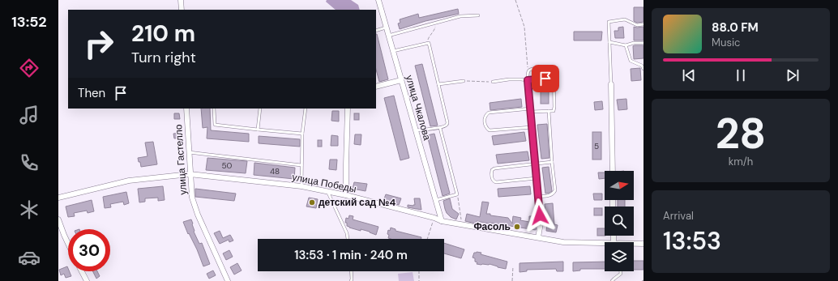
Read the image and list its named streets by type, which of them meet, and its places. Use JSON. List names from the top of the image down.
{
  "streets": {
    "street": ["улица Чкалова", "улица Гастелло", "улица Победы"]
  },
  "crossings": [
    ["улица Чкалова", "улица Победы"],
    ["улица Гастелло", "улица Победы"]
  ],
  "places": ["детский сад №4", "Фасоль"],
  "house_numbers": ["5", "50", "48"],
  "north": "right",
  "page": {
    "tabs": "13:52",
    "turn": ["210 m", "Turn right"],
    "song": ["88.0 FM", "Music"],
    "then": "Then",
    "tile": [
      ["28", "km/h"],
      ["Arrival", "13:53"]
    ],
    "limit": "30",
    "trip": "13:53 · 1 min · 240 m"
  }
}
